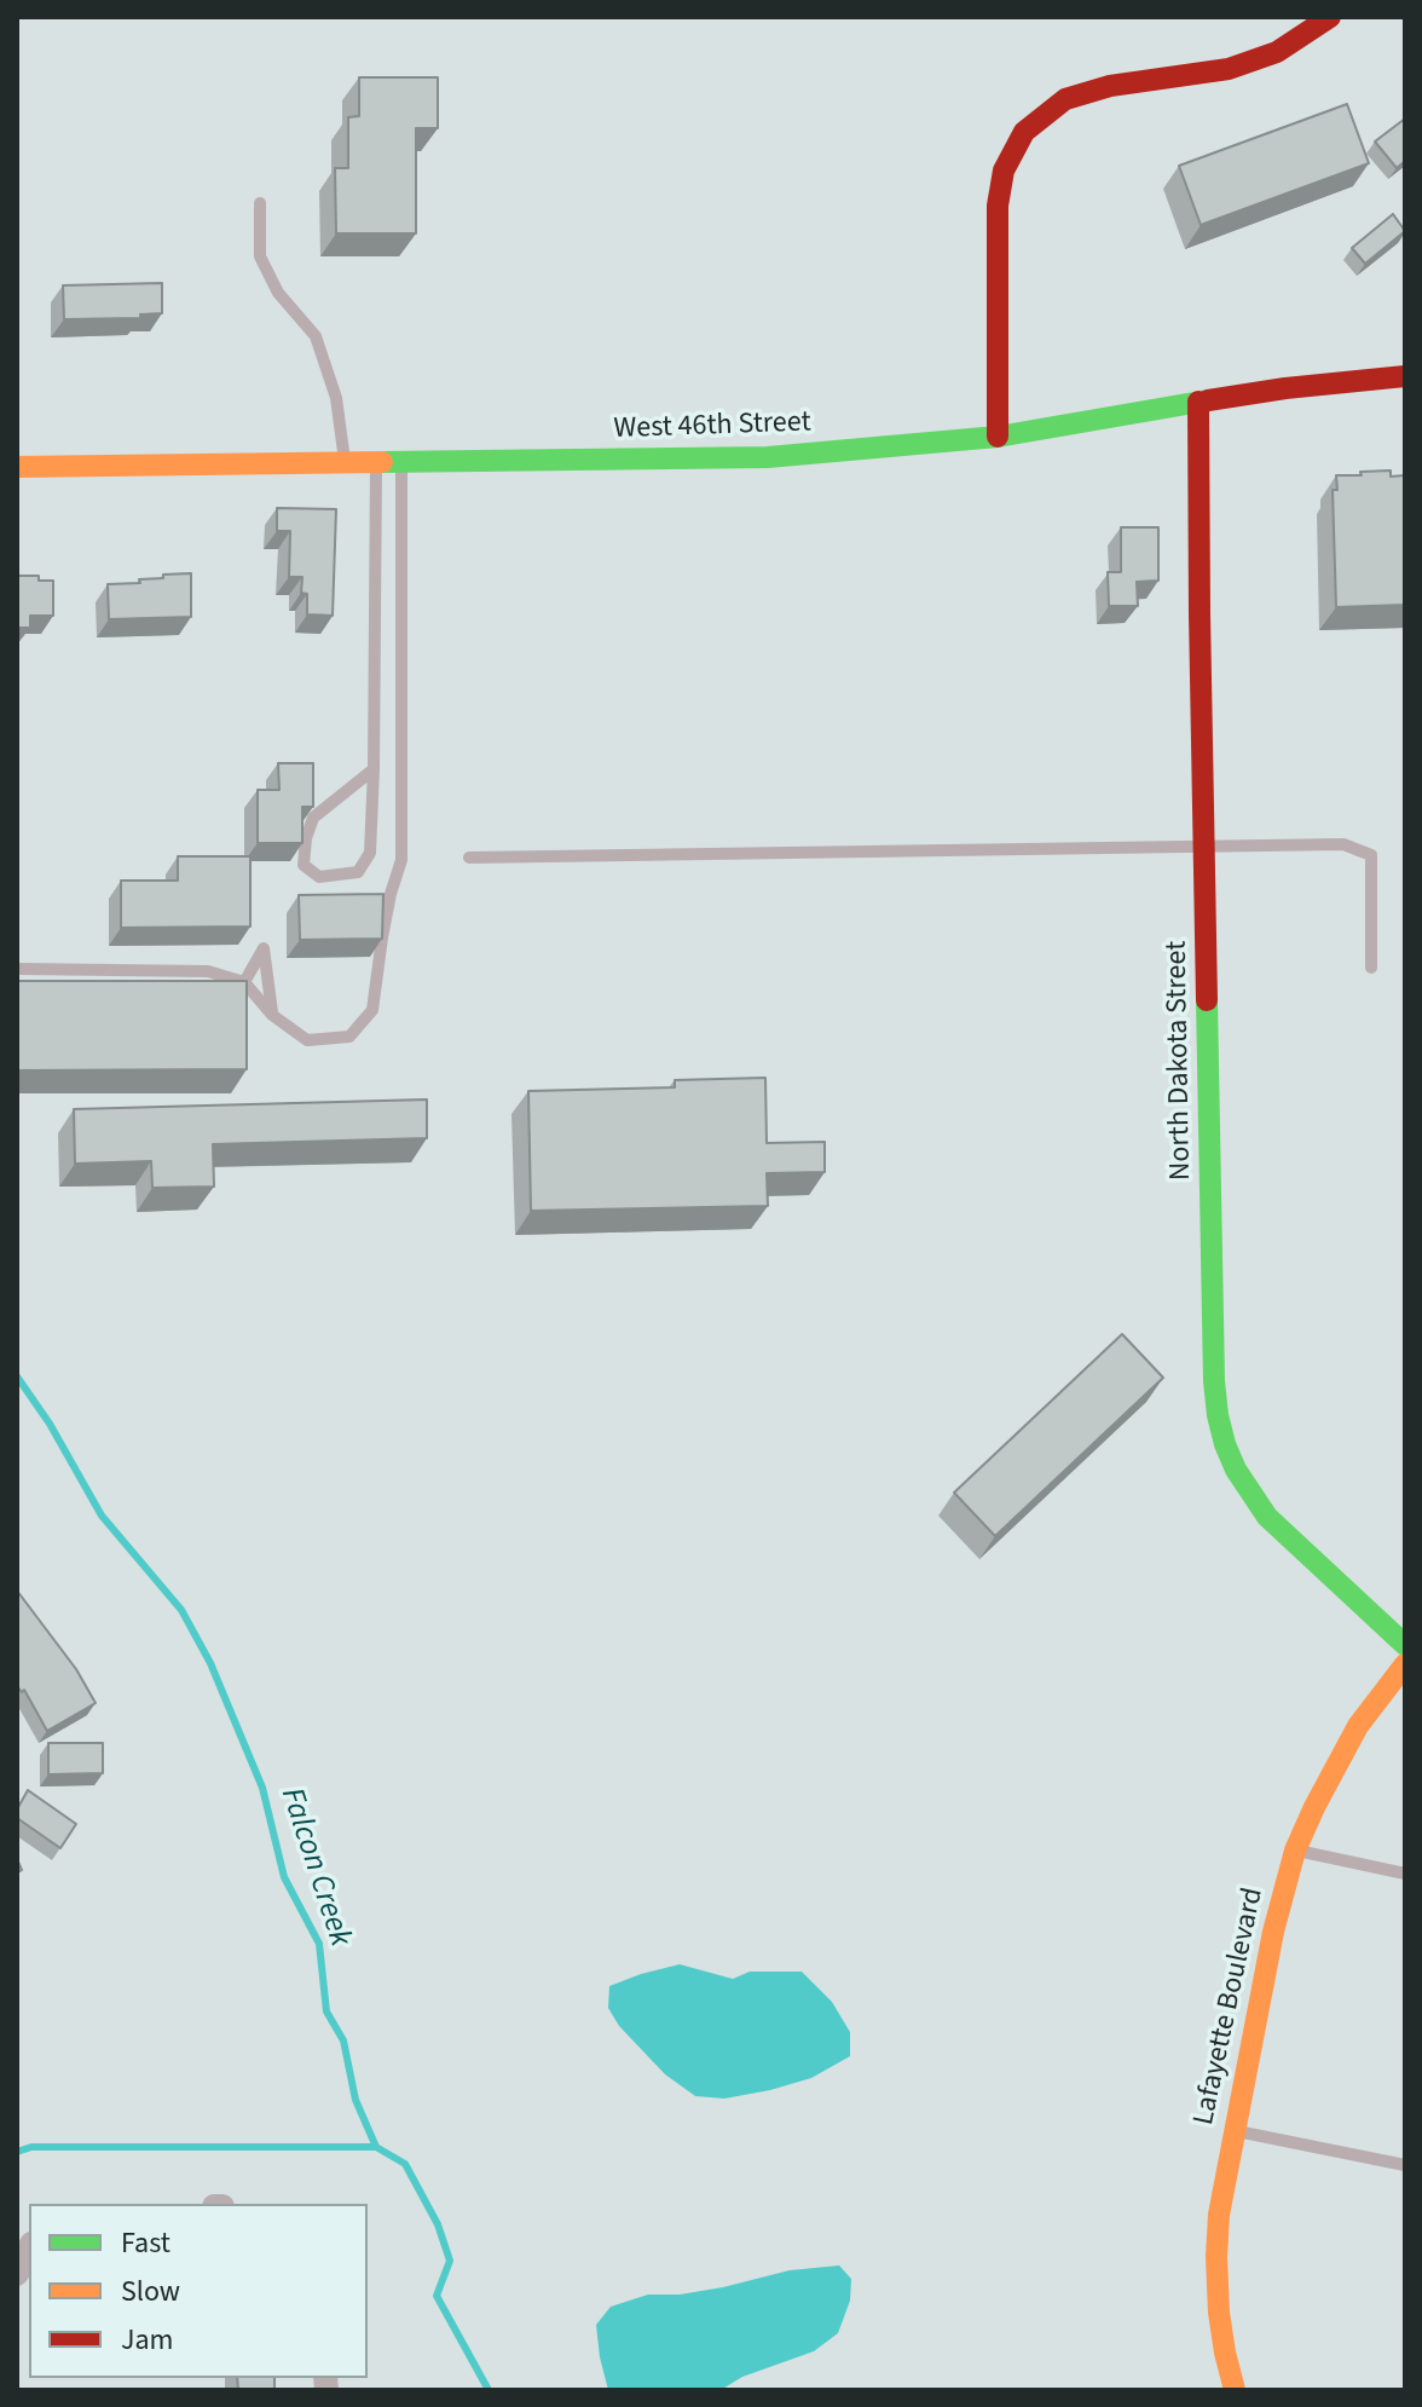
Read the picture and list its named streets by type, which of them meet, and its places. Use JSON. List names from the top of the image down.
{
  "streets": {
    "street": ["West 46th Street", "North Dakota Street", "Lafayette Boulevard"]
  },
  "crossings": [
    ["West 46th Street", "North Dakota Street"]
  ],
  "water": ["Falcon Creek"],
  "legend": ["Fast", "Slow", "Jam"]
}
